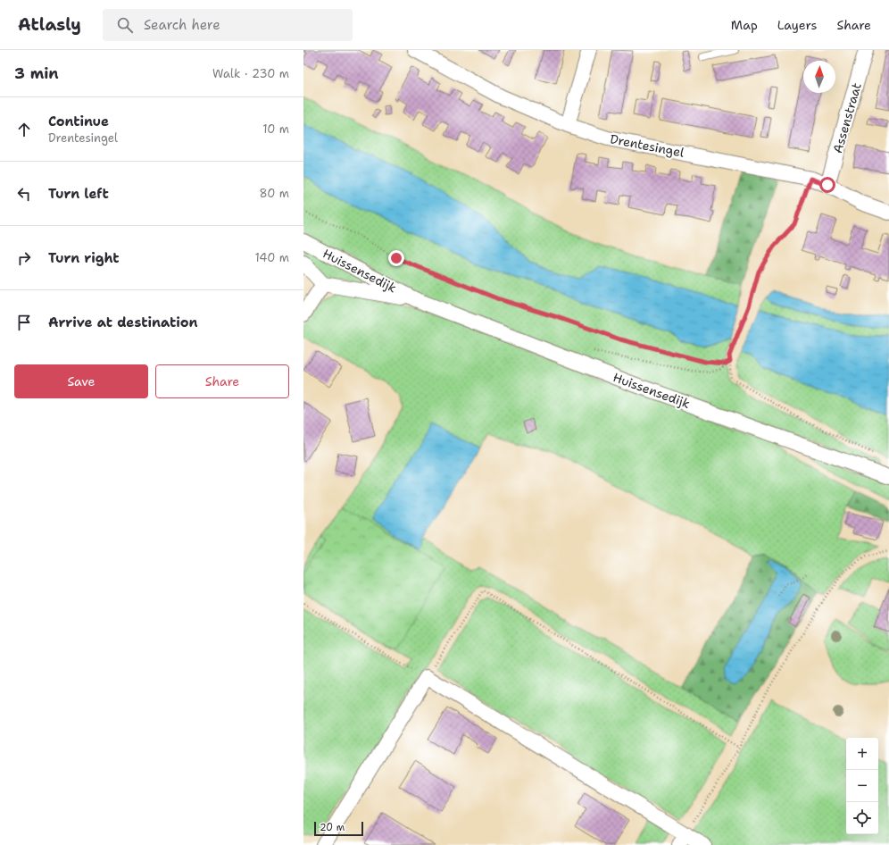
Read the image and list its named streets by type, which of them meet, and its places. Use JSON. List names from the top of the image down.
{
  "streets": {
    "street": ["Assenstraat", "Drentesingel", "Huissensedijk"]
  },
  "crossings": [
    ["Assenstraat", "Drentesingel"]
  ],
  "scale_bar": "20 m",
  "north": "top",
  "page": {
    "header": "Atlasly",
    "search": "Search here",
    "nav": ["Map", "Layers", "Share"],
    "heading": ["3 min", "Walk · 230 m"],
    "list": [
      ["Continue", "Drentesingel", "10 m"],
      ["Turn left", "80 m"],
      ["Turn right", "140 m"],
      "Arrive at destination"
    ],
    "buttons": ["Save", "Share"],
    "map_buttons": ["+", "−"],
    "scale": "20 m"
  }
}
